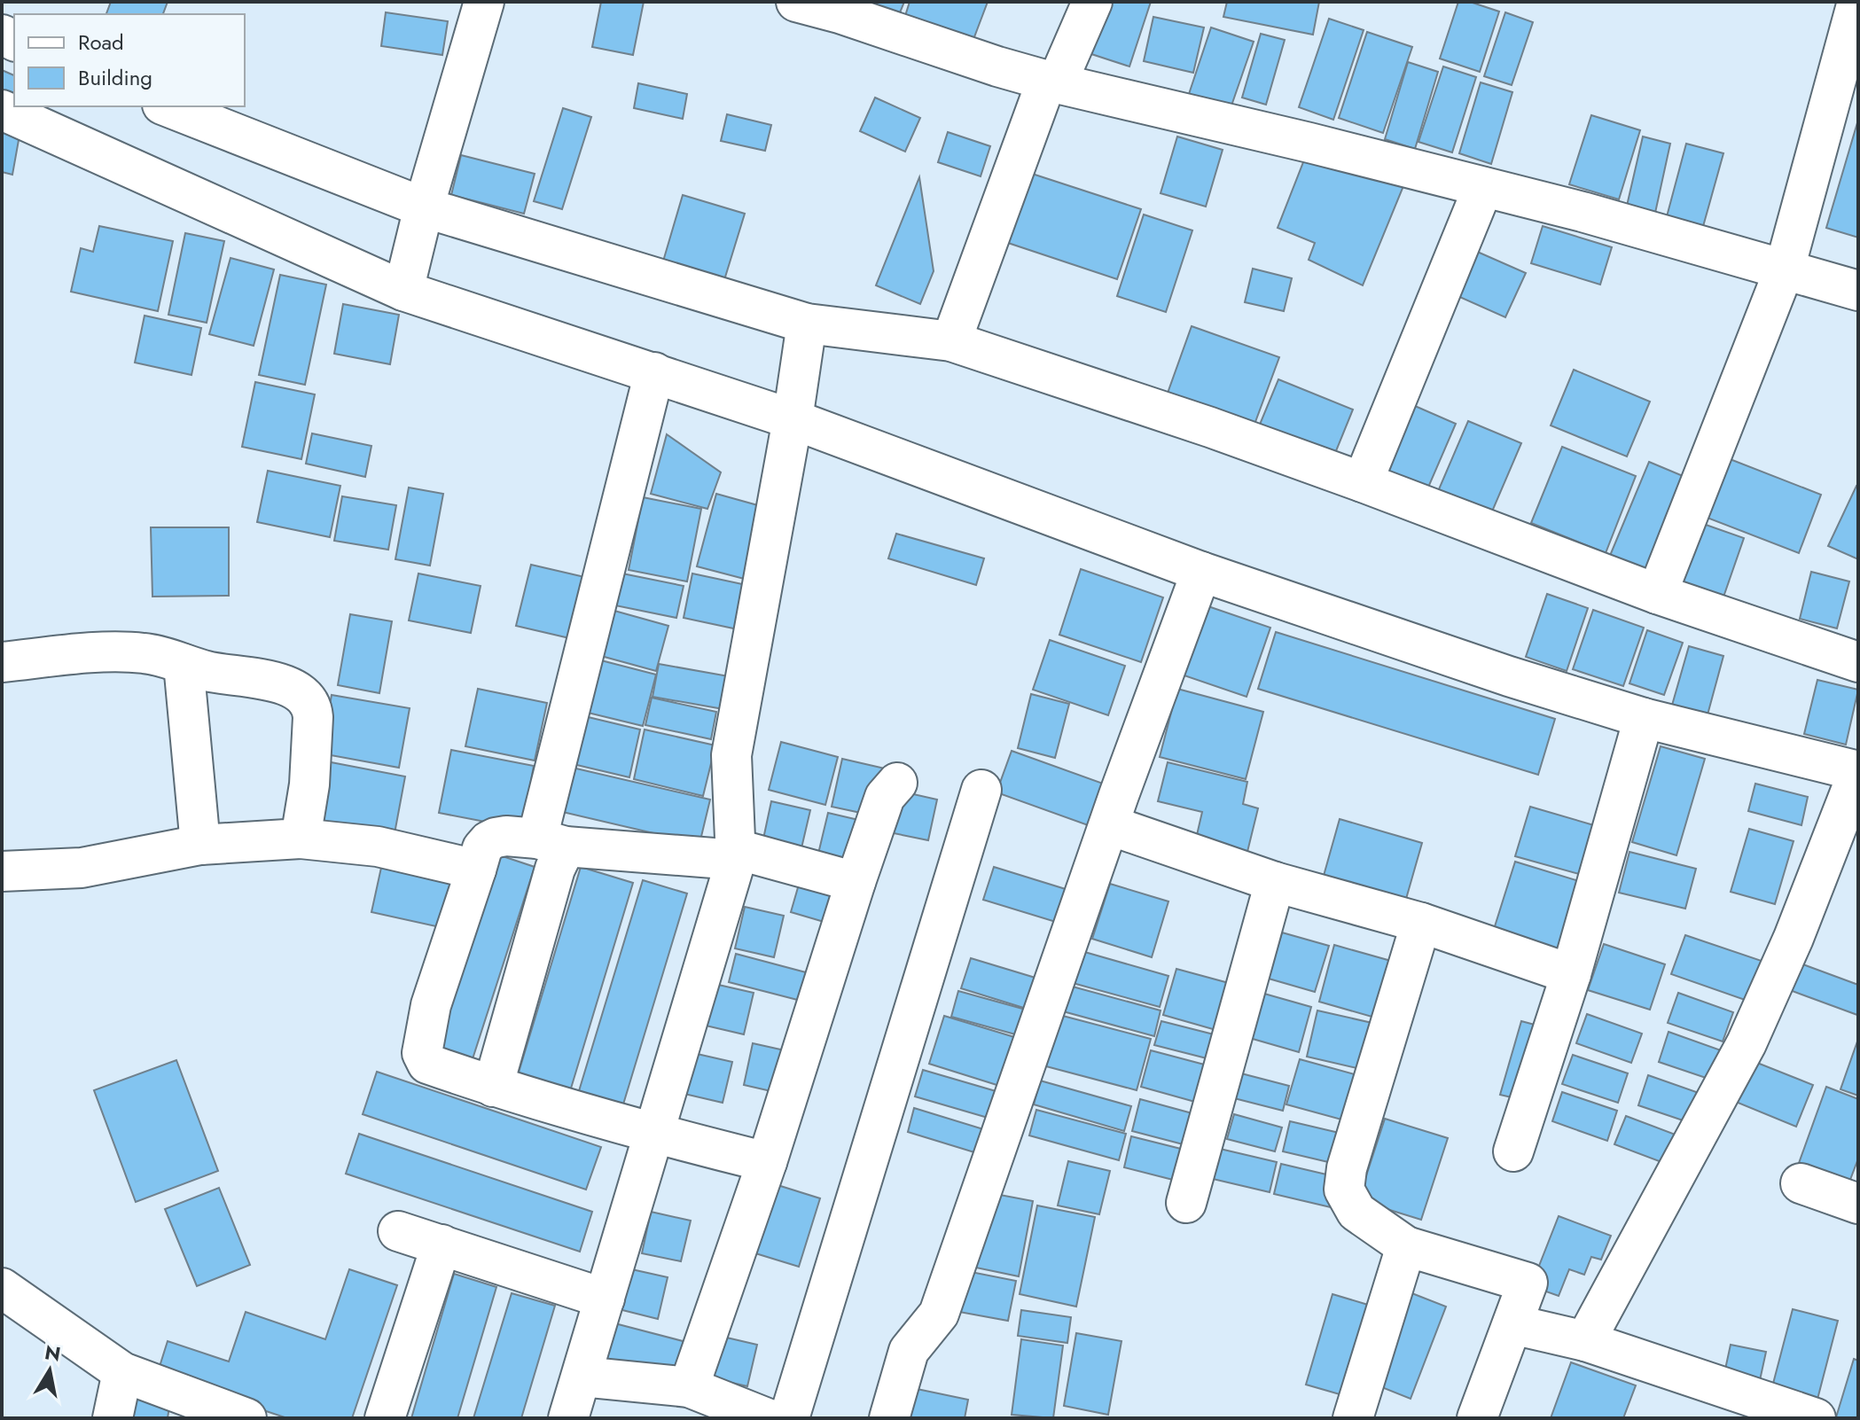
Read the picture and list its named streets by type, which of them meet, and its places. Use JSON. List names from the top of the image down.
{
  "legend": ["Road", "Building"],
  "north": "top"
}
